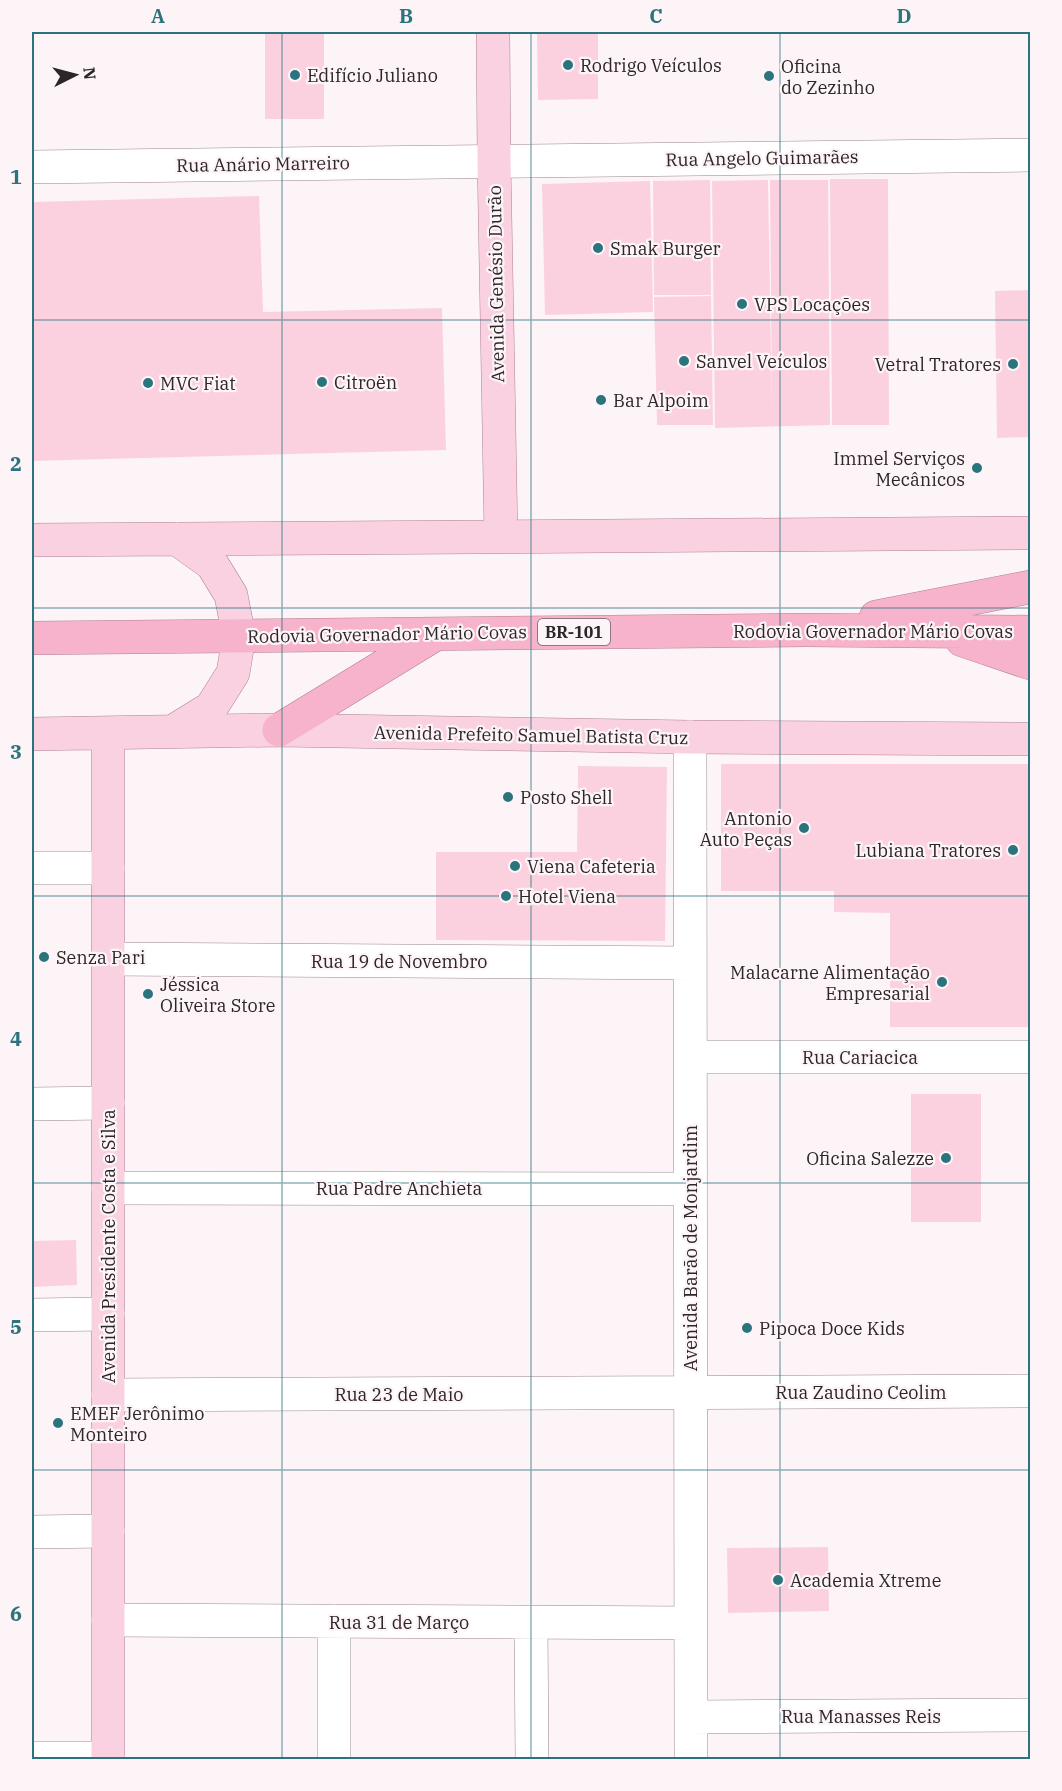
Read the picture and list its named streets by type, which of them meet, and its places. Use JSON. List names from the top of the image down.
{
  "streets": {
    "highway": ["Rodovia Governador Mário Covas", "BR-101"],
    "main road": ["Avenida Genésio Durão", "Avenida Prefeito Samuel Batista Cruz", "Avenida Presidente Costa e Silva"],
    "street": [
      "Rua Angelo Guimarães",
      "Rua Anário Marreiro",
      "Rua 19 de Novembro",
      "Rua Cariacica",
      "Rua Padre Anchieta",
      "Avenida Barão de Monjardim",
      "Rua Zaudino Ceolim",
      "Rua 23 de Maio",
      "Rua 31 de Março",
      "Rua Manasses Reis"
    ]
  },
  "crossings": [
    ["Rua Angelo Guimarães", "Rua Anário Marreiro"],
    ["Rua Angelo Guimarães", "Avenida Genésio Durão"],
    ["Rua Anário Marreiro", "Avenida Genésio Durão"],
    ["Avenida Prefeito Samuel Batista Cruz", "Avenida Presidente Costa e Silva"],
    ["Avenida Prefeito Samuel Batista Cruz", "Avenida Barão de Monjardim"],
    ["Rua 19 de Novembro", "Avenida Presidente Costa e Silva"],
    ["Rua 19 de Novembro", "Avenida Barão de Monjardim"],
    ["Rua Cariacica", "Avenida Barão de Monjardim"],
    ["Rua Padre Anchieta", "Avenida Presidente Costa e Silva"],
    ["Rua Padre Anchieta", "Avenida Barão de Monjardim"],
    ["Avenida Presidente Costa e Silva", "Rua 23 de Maio"],
    ["Avenida Presidente Costa e Silva", "Rua 31 de Março"],
    ["Avenida Barão de Monjardim", "Rua Zaudino Ceolim"],
    ["Avenida Barão de Monjardim", "Rua 23 de Maio"],
    ["Avenida Barão de Monjardim", "Rua 31 de Março"],
    ["Avenida Barão de Monjardim", "Rua Manasses Reis"],
    ["Rua Zaudino Ceolim", "Rua 23 de Maio"]
  ],
  "places": [
    "Rodrigo Veículos",
    "Edifício Juliano",
    "Oficina do Zezinho",
    "Smak Burger",
    "VPS Locações",
    "Sanvel Veículos",
    "Vetral Tratores",
    "Citroën",
    "MVC Fiat",
    "Bar Alpoim",
    "Immel Serviços Mecânicos",
    "Posto Shell",
    "Antonio Auto Peças",
    "Lubiana Tratores",
    "Viena Cafeteria",
    "Hotel Viena",
    "Senza Pari",
    "Malacarne Alimentação Empresarial",
    "Jéssica Oliveira Store",
    "Oficina Salezze",
    "Pipoca Doce Kids",
    "EMEF Jerônimo Monteiro",
    "Academia Xtreme"
  ],
  "north": "right",
  "grid": {
    "columns": [
      "A",
      "B",
      "C",
      "D"
    ],
    "rows": [
      "1",
      "2",
      "3",
      "4",
      "5",
      "6"
    ]
  }
}
